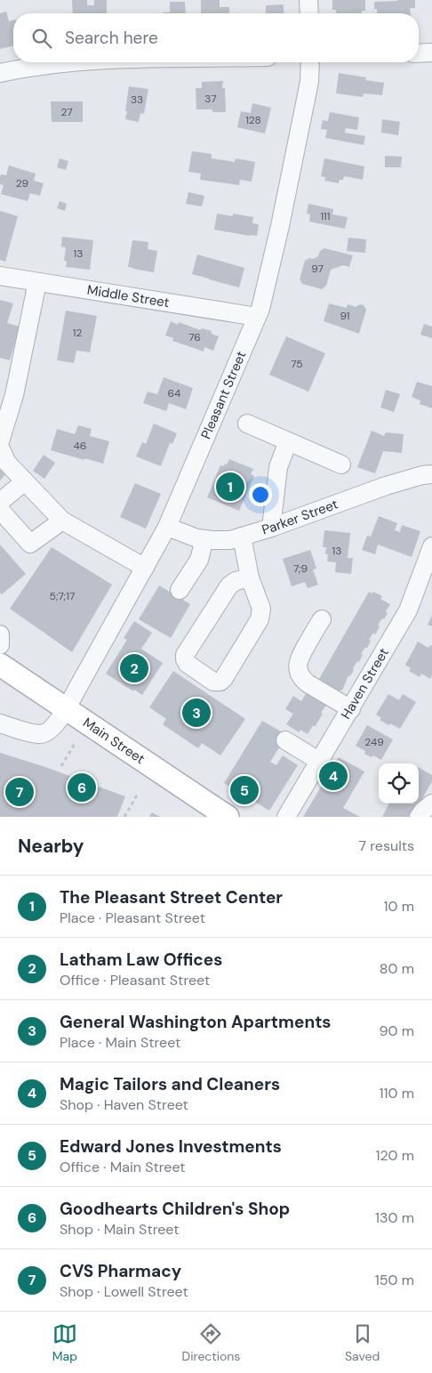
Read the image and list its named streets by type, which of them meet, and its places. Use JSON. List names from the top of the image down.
{
  "streets": {
    "main road": ["Main Street"],
    "street": [
      "Middle Street",
      "Pleasant Street",
      "Parker Street",
      "Haven Street"
    ]
  },
  "crossings": [
    ["Middle Street", "Pleasant Street"],
    ["Pleasant Street", "Parker Street"],
    ["Pleasant Street", "Main Street"]
  ],
  "house_numbers": [
    "37",
    "33",
    "27",
    "128",
    "29",
    "111",
    "13",
    "97",
    "91",
    "12",
    "76",
    "75",
    "64",
    "46",
    "13",
    "7;9",
    "5;7;17",
    "249"
  ],
  "page": {
    "search": "Search here",
    "pins": [
      "1",
      "2",
      "3",
      "4",
      "6",
      "5",
      "7"
    ],
    "heading": ["Nearby", "7 results"],
    "list": [
      {
        "mark": "1",
        "name": "The Pleasant Street Center",
        "note": "Place · Pleasant Street",
        "value": "10 m"
      },
      {
        "mark": "2",
        "name": "Latham Law Offices",
        "note": "Office · Pleasant Street",
        "value": "80 m"
      },
      {
        "mark": "3",
        "name": "General Washington Apartments",
        "note": "Place · Main Street",
        "value": "90 m"
      },
      {
        "mark": "4",
        "name": "Magic Tailors and Cleaners",
        "note": "Shop · Haven Street",
        "value": "110 m"
      },
      {
        "mark": "5",
        "name": "Edward Jones Investments",
        "note": "Office · Main Street",
        "value": "120 m"
      },
      {
        "mark": "6",
        "name": "Goodhearts Children's Shop",
        "note": "Shop · Main Street",
        "value": "130 m"
      },
      {
        "mark": "7",
        "name": "CVS Pharmacy",
        "note": "Shop · Lowell Street",
        "value": "150 m"
      }
    ],
    "nav": ["Map", "Directions", "Saved"]
  }
}
